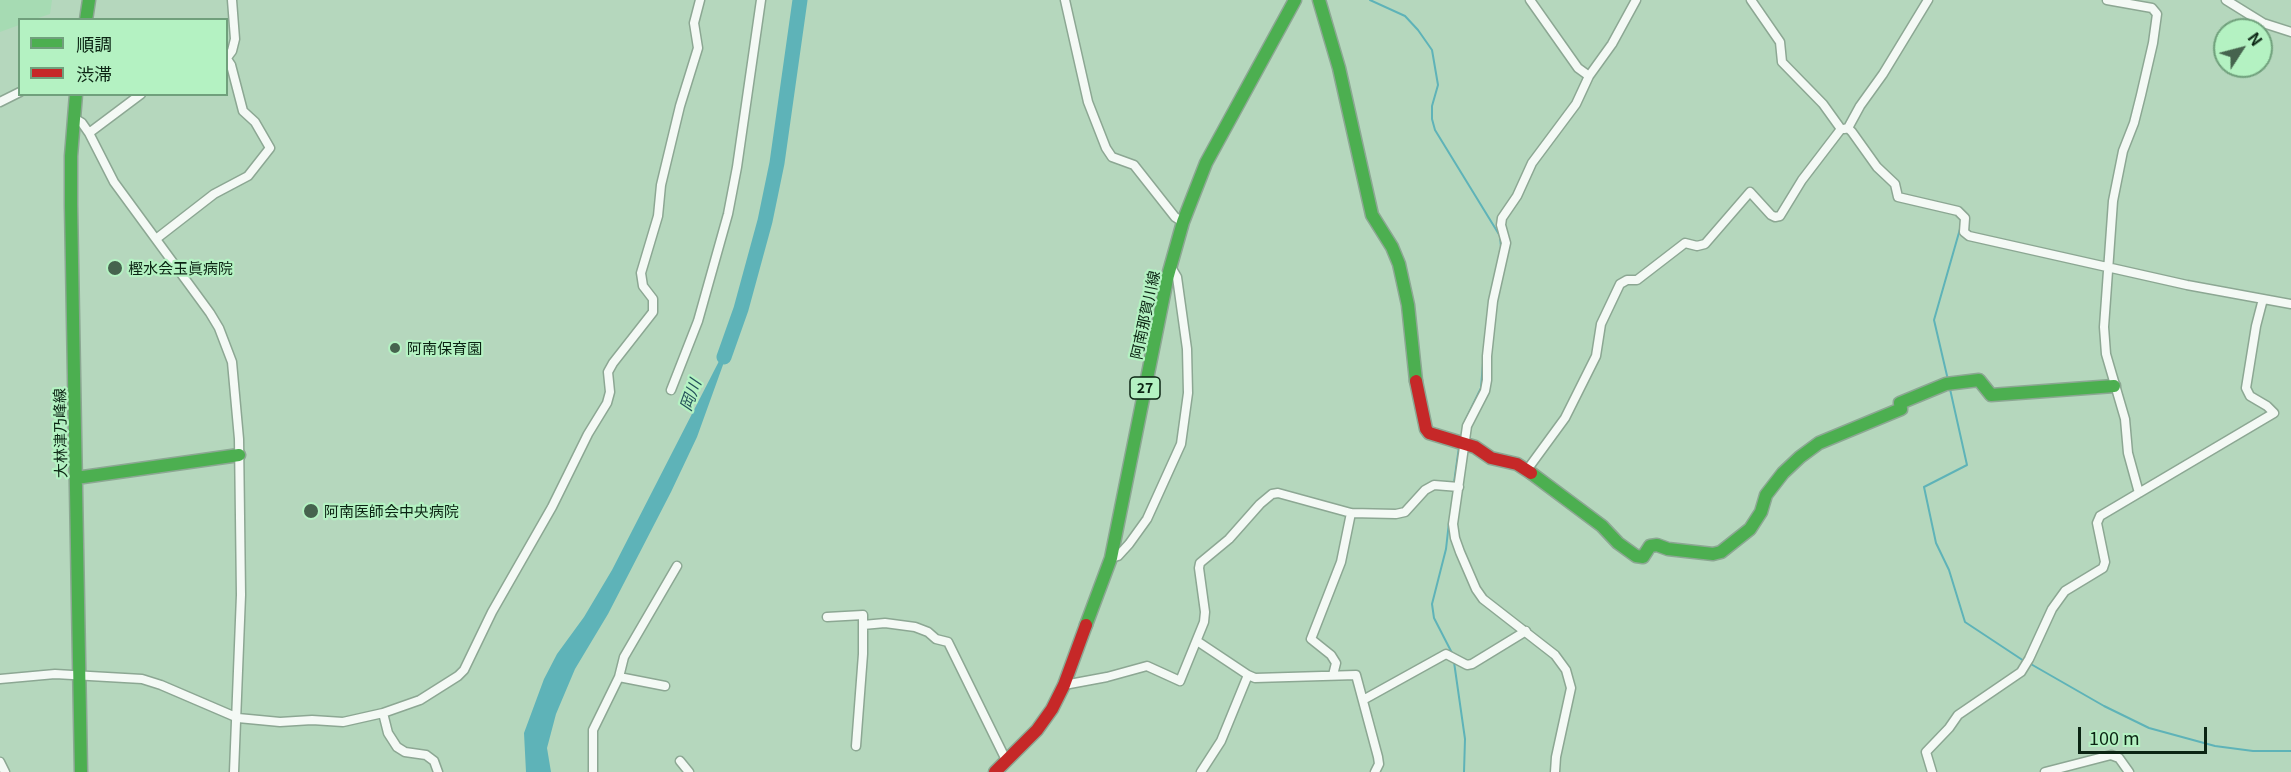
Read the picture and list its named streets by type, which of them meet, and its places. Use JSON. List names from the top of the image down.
{
  "streets": {
    "main road": ["阿南那賀川線", "27", "大林津乃峰線"]
  },
  "water": ["岡川"],
  "places": ["樫水会玉眞病院", "阿南保育園", "阿南医師会中央病院"],
  "legend": ["順調", "渋滞"],
  "scale_bar": "100 m",
  "north": "top right"
}
